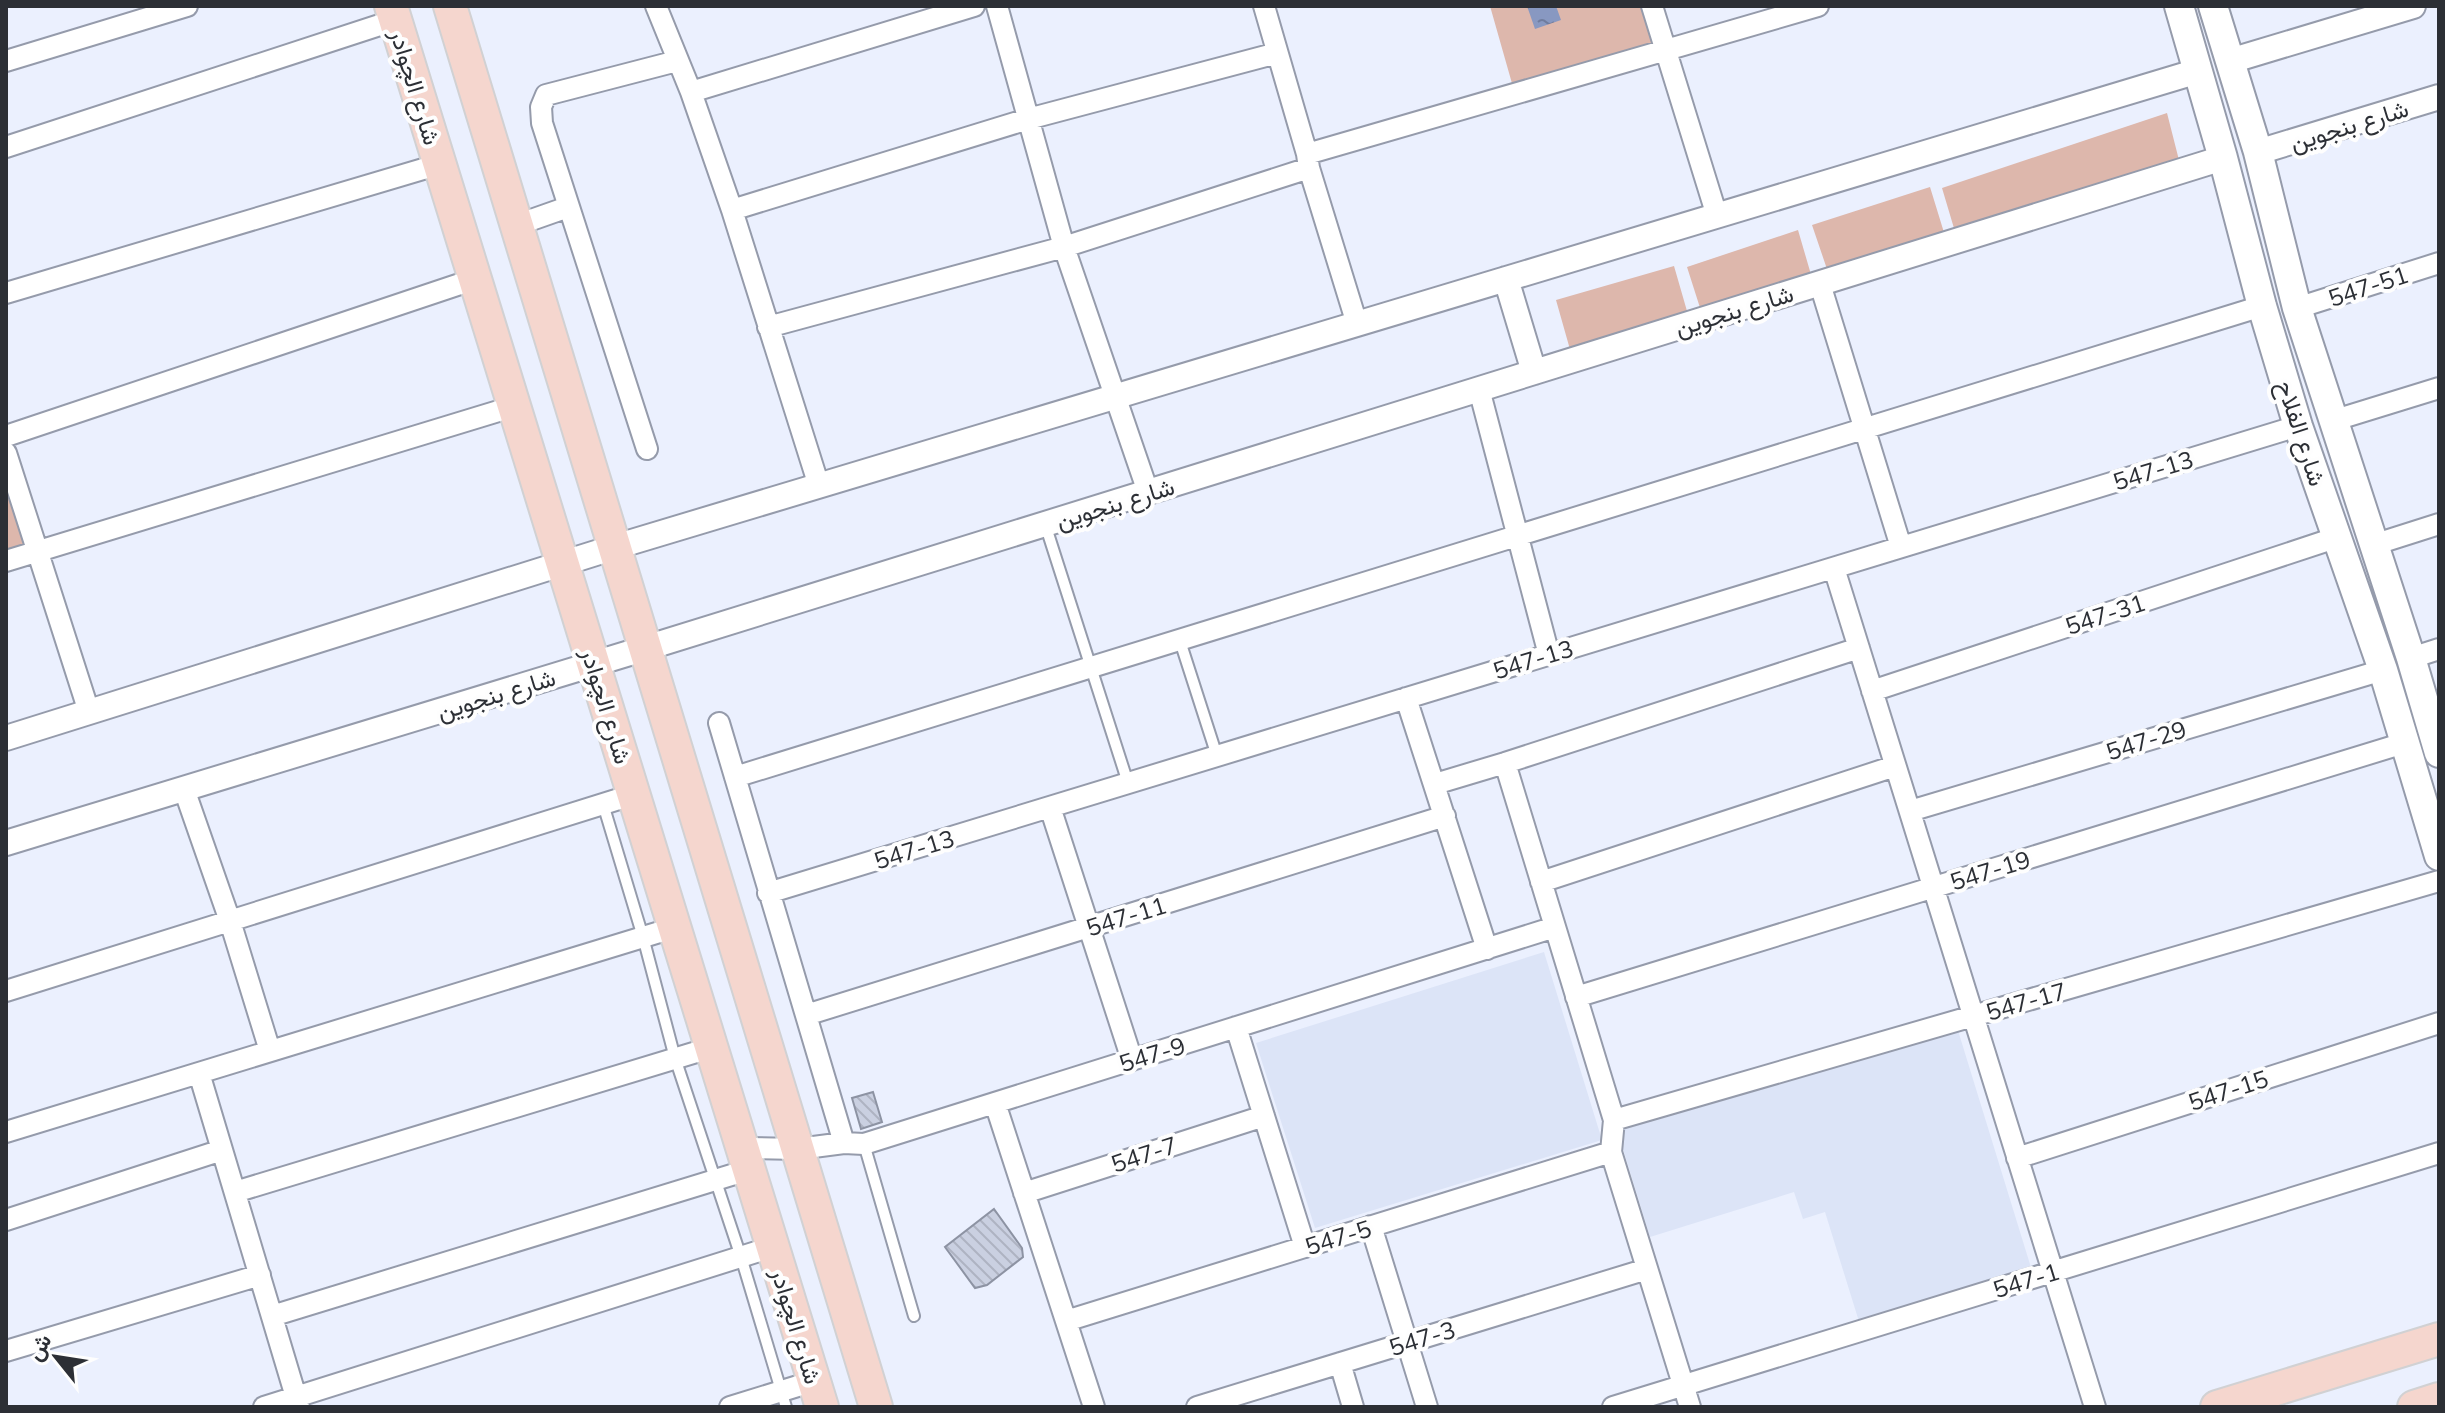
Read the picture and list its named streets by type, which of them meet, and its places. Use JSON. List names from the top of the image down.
{
  "streets": {
    "main road": ["شارع الچوادر", "شارع الفلاح"],
    "street": [
      "شارع بنجوين",
      "547-51",
      "547-13",
      "547-31",
      "547-29",
      "547-19",
      "547-11",
      "547-17",
      "547-9",
      "547-15",
      "547-7",
      "547-5",
      "547-1",
      "547-3"
    ]
  },
  "crossings": [
    ["شارع الچوادر", "شارع بنجوين"],
    ["شارع الچوادر", "547-9"],
    ["شارع بنجوين", "شارع الفلاح"],
    ["547-51", "شارع الفلاح"],
    ["شارع الفلاح", "547-13"],
    ["شارع الفلاح", "547-31"],
    ["شارع الفلاح", "547-29"],
    ["شارع الفلاح", "547-19"]
  ],
  "north": "top left"
}
